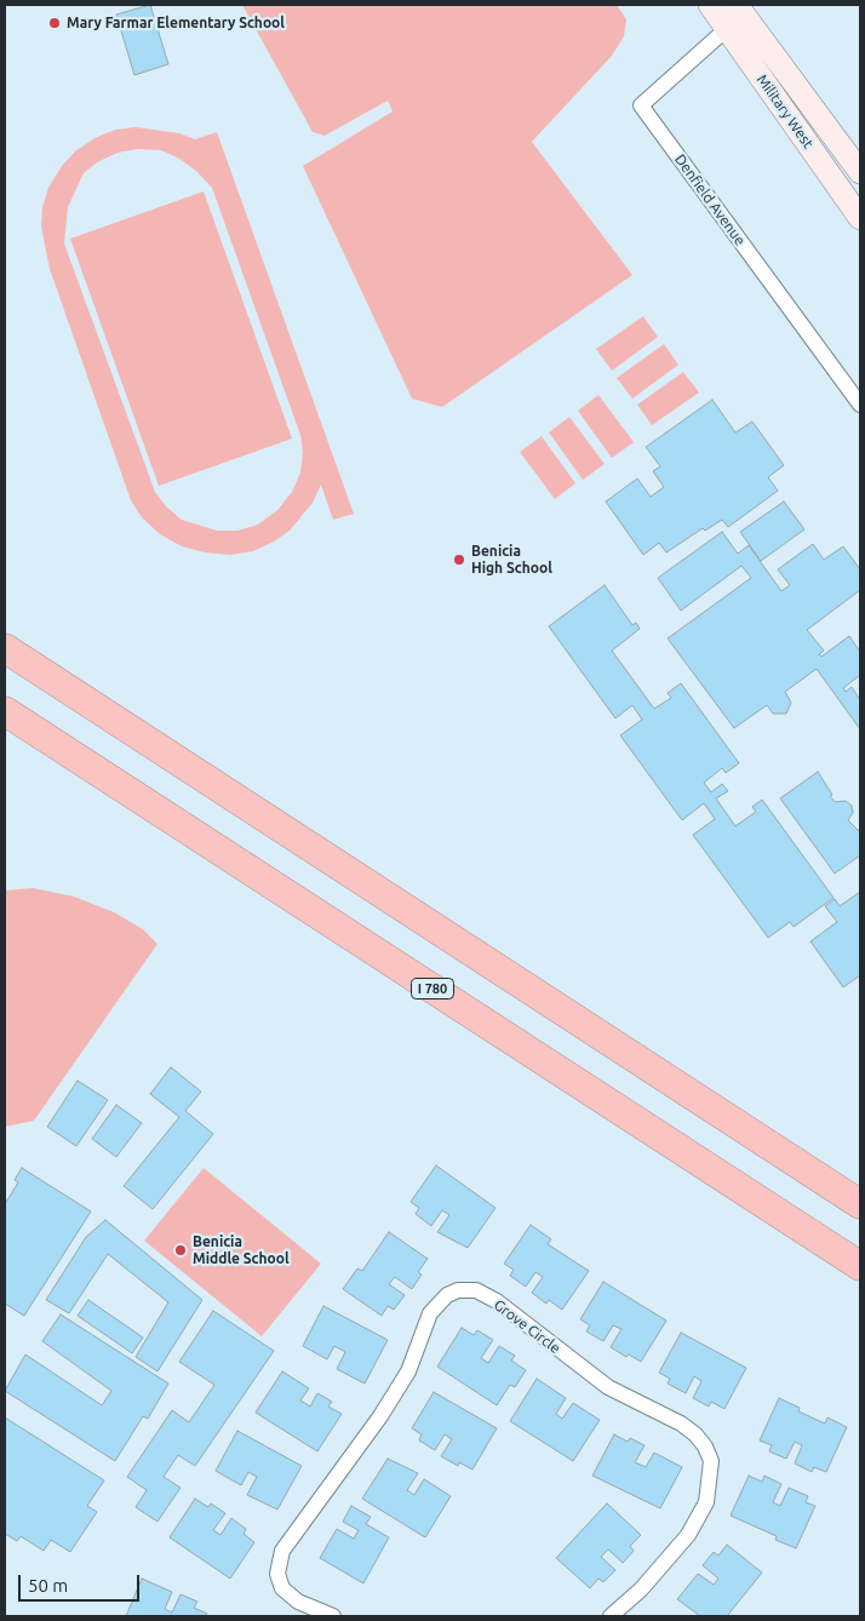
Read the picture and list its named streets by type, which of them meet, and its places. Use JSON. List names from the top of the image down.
{
  "streets": {
    "highway": ["I 780"],
    "main road": ["Military West"],
    "street": ["Denfield Avenue", "Grove Circle"]
  },
  "crossings": [
    ["Military West", "Denfield Avenue"]
  ],
  "places": ["Mary Farmar Elementary School", "Benicia High School", "Benicia Middle School"],
  "scale_bar": "50 m"
}
